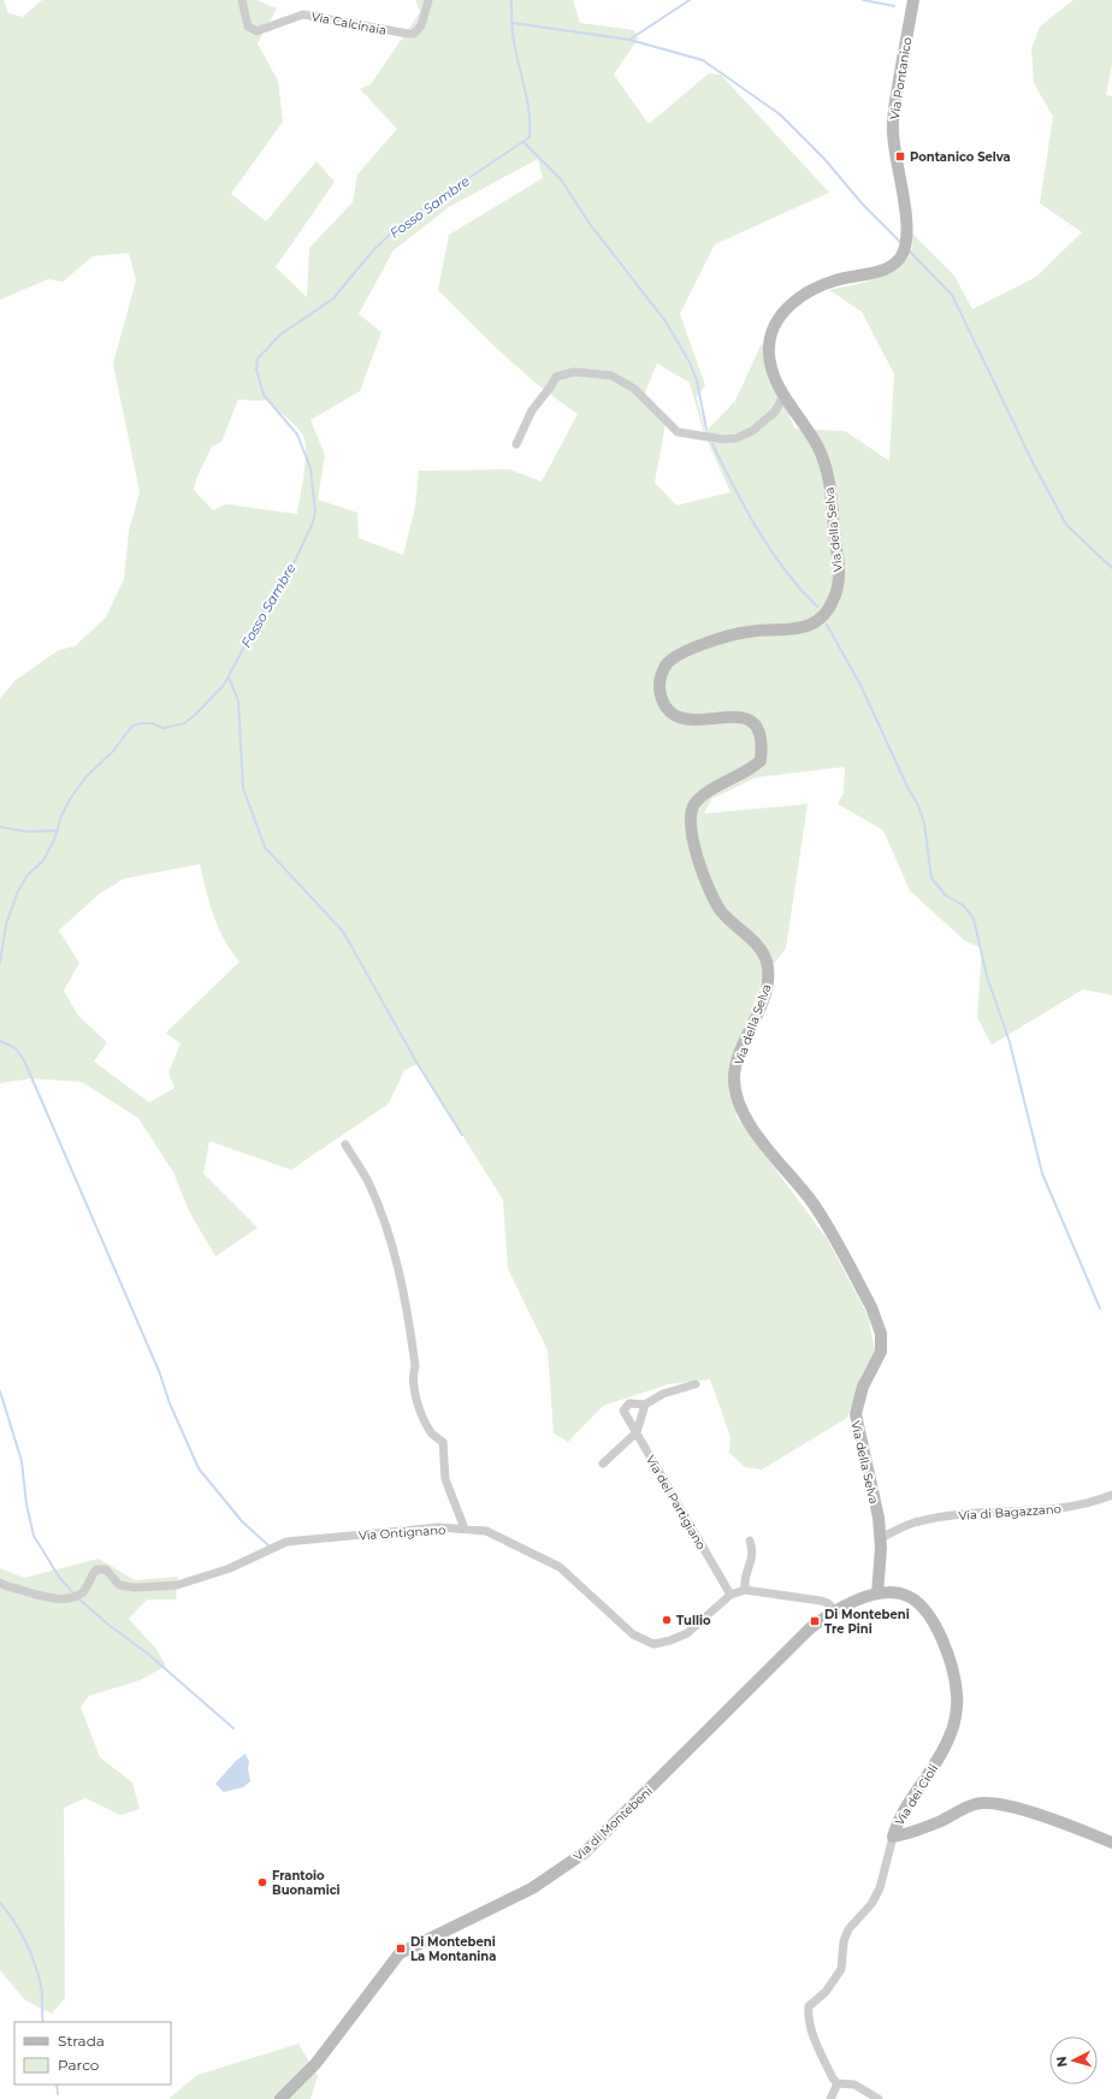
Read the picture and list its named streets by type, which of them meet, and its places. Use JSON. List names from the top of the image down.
{
  "streets": {
    "street": [
      "Via Calcinaia",
      "Via Pontanico",
      "Via della Selva",
      "Via del Partigiano",
      "Via di Bagazzano",
      "Via Ontignano",
      "Via dei Cioli",
      "Via di Montebeni"
    ]
  },
  "crossings": [
    ["Via Pontanico", "Via della Selva"],
    ["Via della Selva", "Via di Bagazzano"],
    ["Via della Selva", "Via dei Cioli"],
    ["Via della Selva", "Via di Montebeni"],
    ["Via del Partigiano", "Via Ontignano"],
    ["Via Ontignano", "Via di Montebeni"],
    ["Via dei Cioli", "Via di Montebeni"]
  ],
  "water": ["Fosso Sambre"],
  "places": {
    "transit": ["Pontanico Selva", "Di Montebeni Tre Pini", "Di Montebeni La Montanina"],
    "other": ["Tullio", "Frantoio Buonamici"]
  },
  "legend": ["Strada", "Parco"],
  "north": "left"
}
